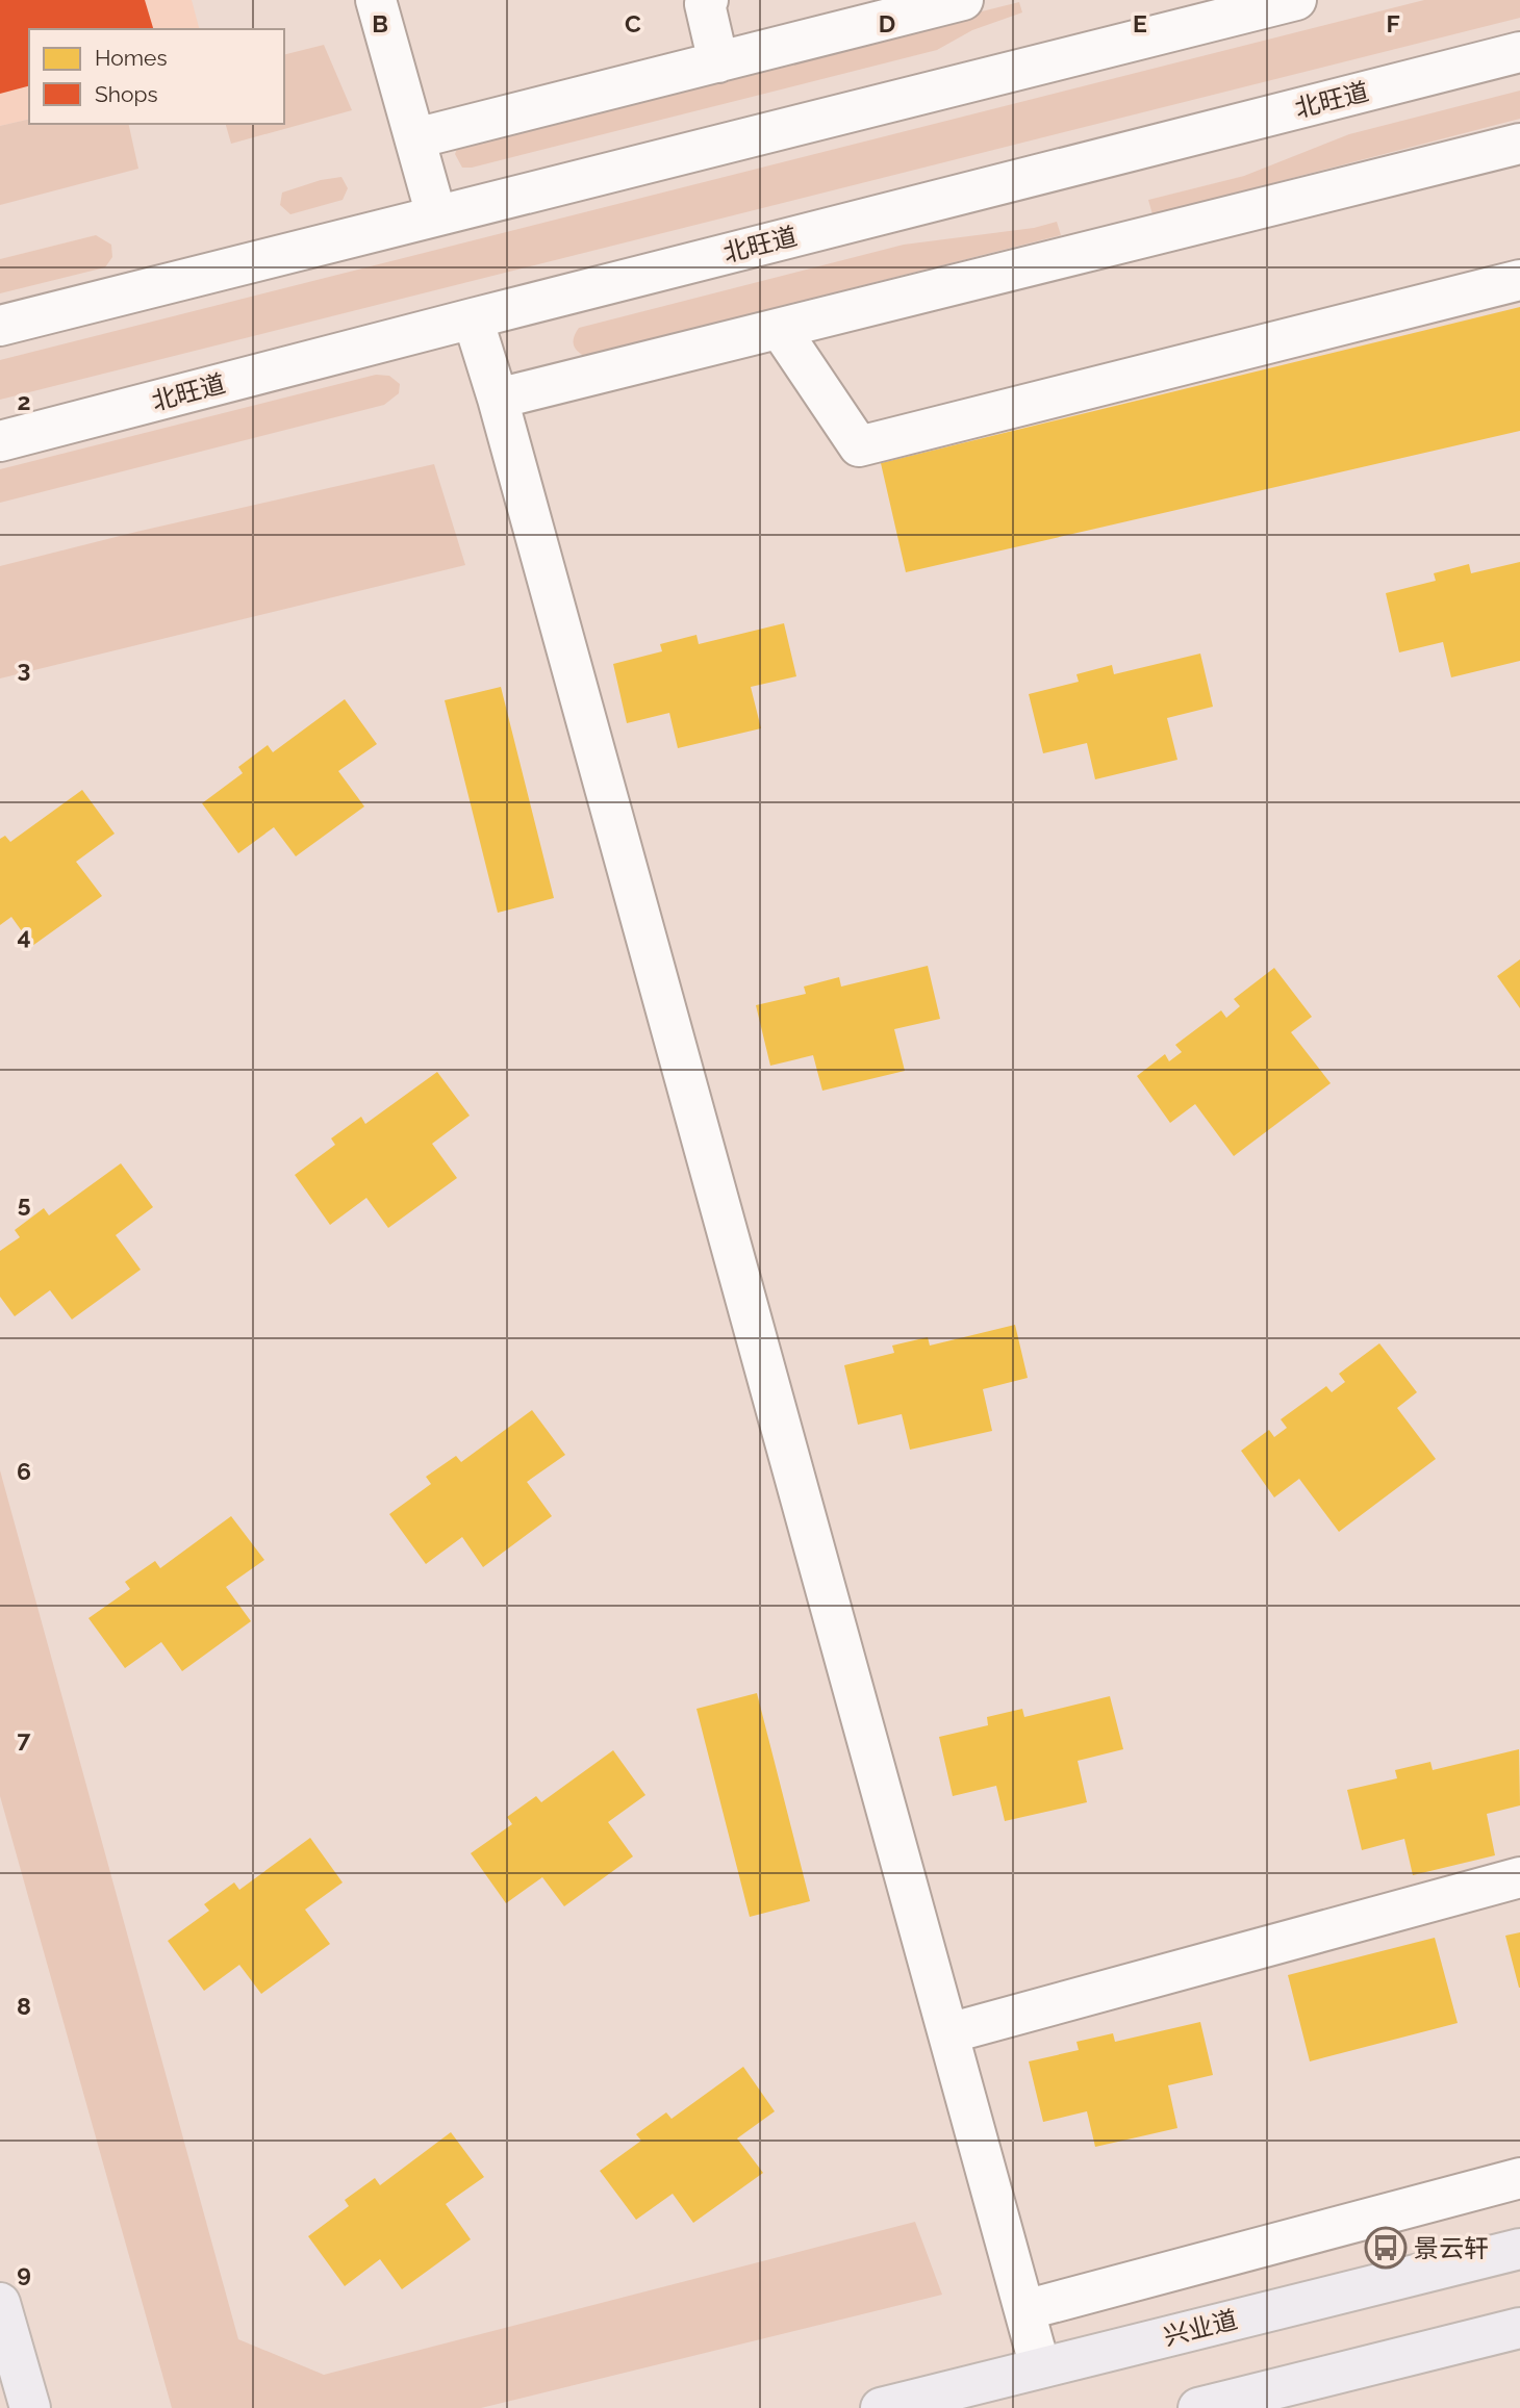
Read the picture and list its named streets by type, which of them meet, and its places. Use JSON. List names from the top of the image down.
{
  "streets": {
    "main road": ["兴业道"],
    "street": ["北旺道"]
  },
  "places": {
    "bus stop": ["景云轩"]
  },
  "legend": ["Homes", "Shops"],
  "grid": {
    "columns": [
      "B",
      "C",
      "D",
      "E",
      "F"
    ],
    "rows": [
      "2",
      "3",
      "4",
      "5",
      "6",
      "7",
      "8",
      "9"
    ]
  }
}
